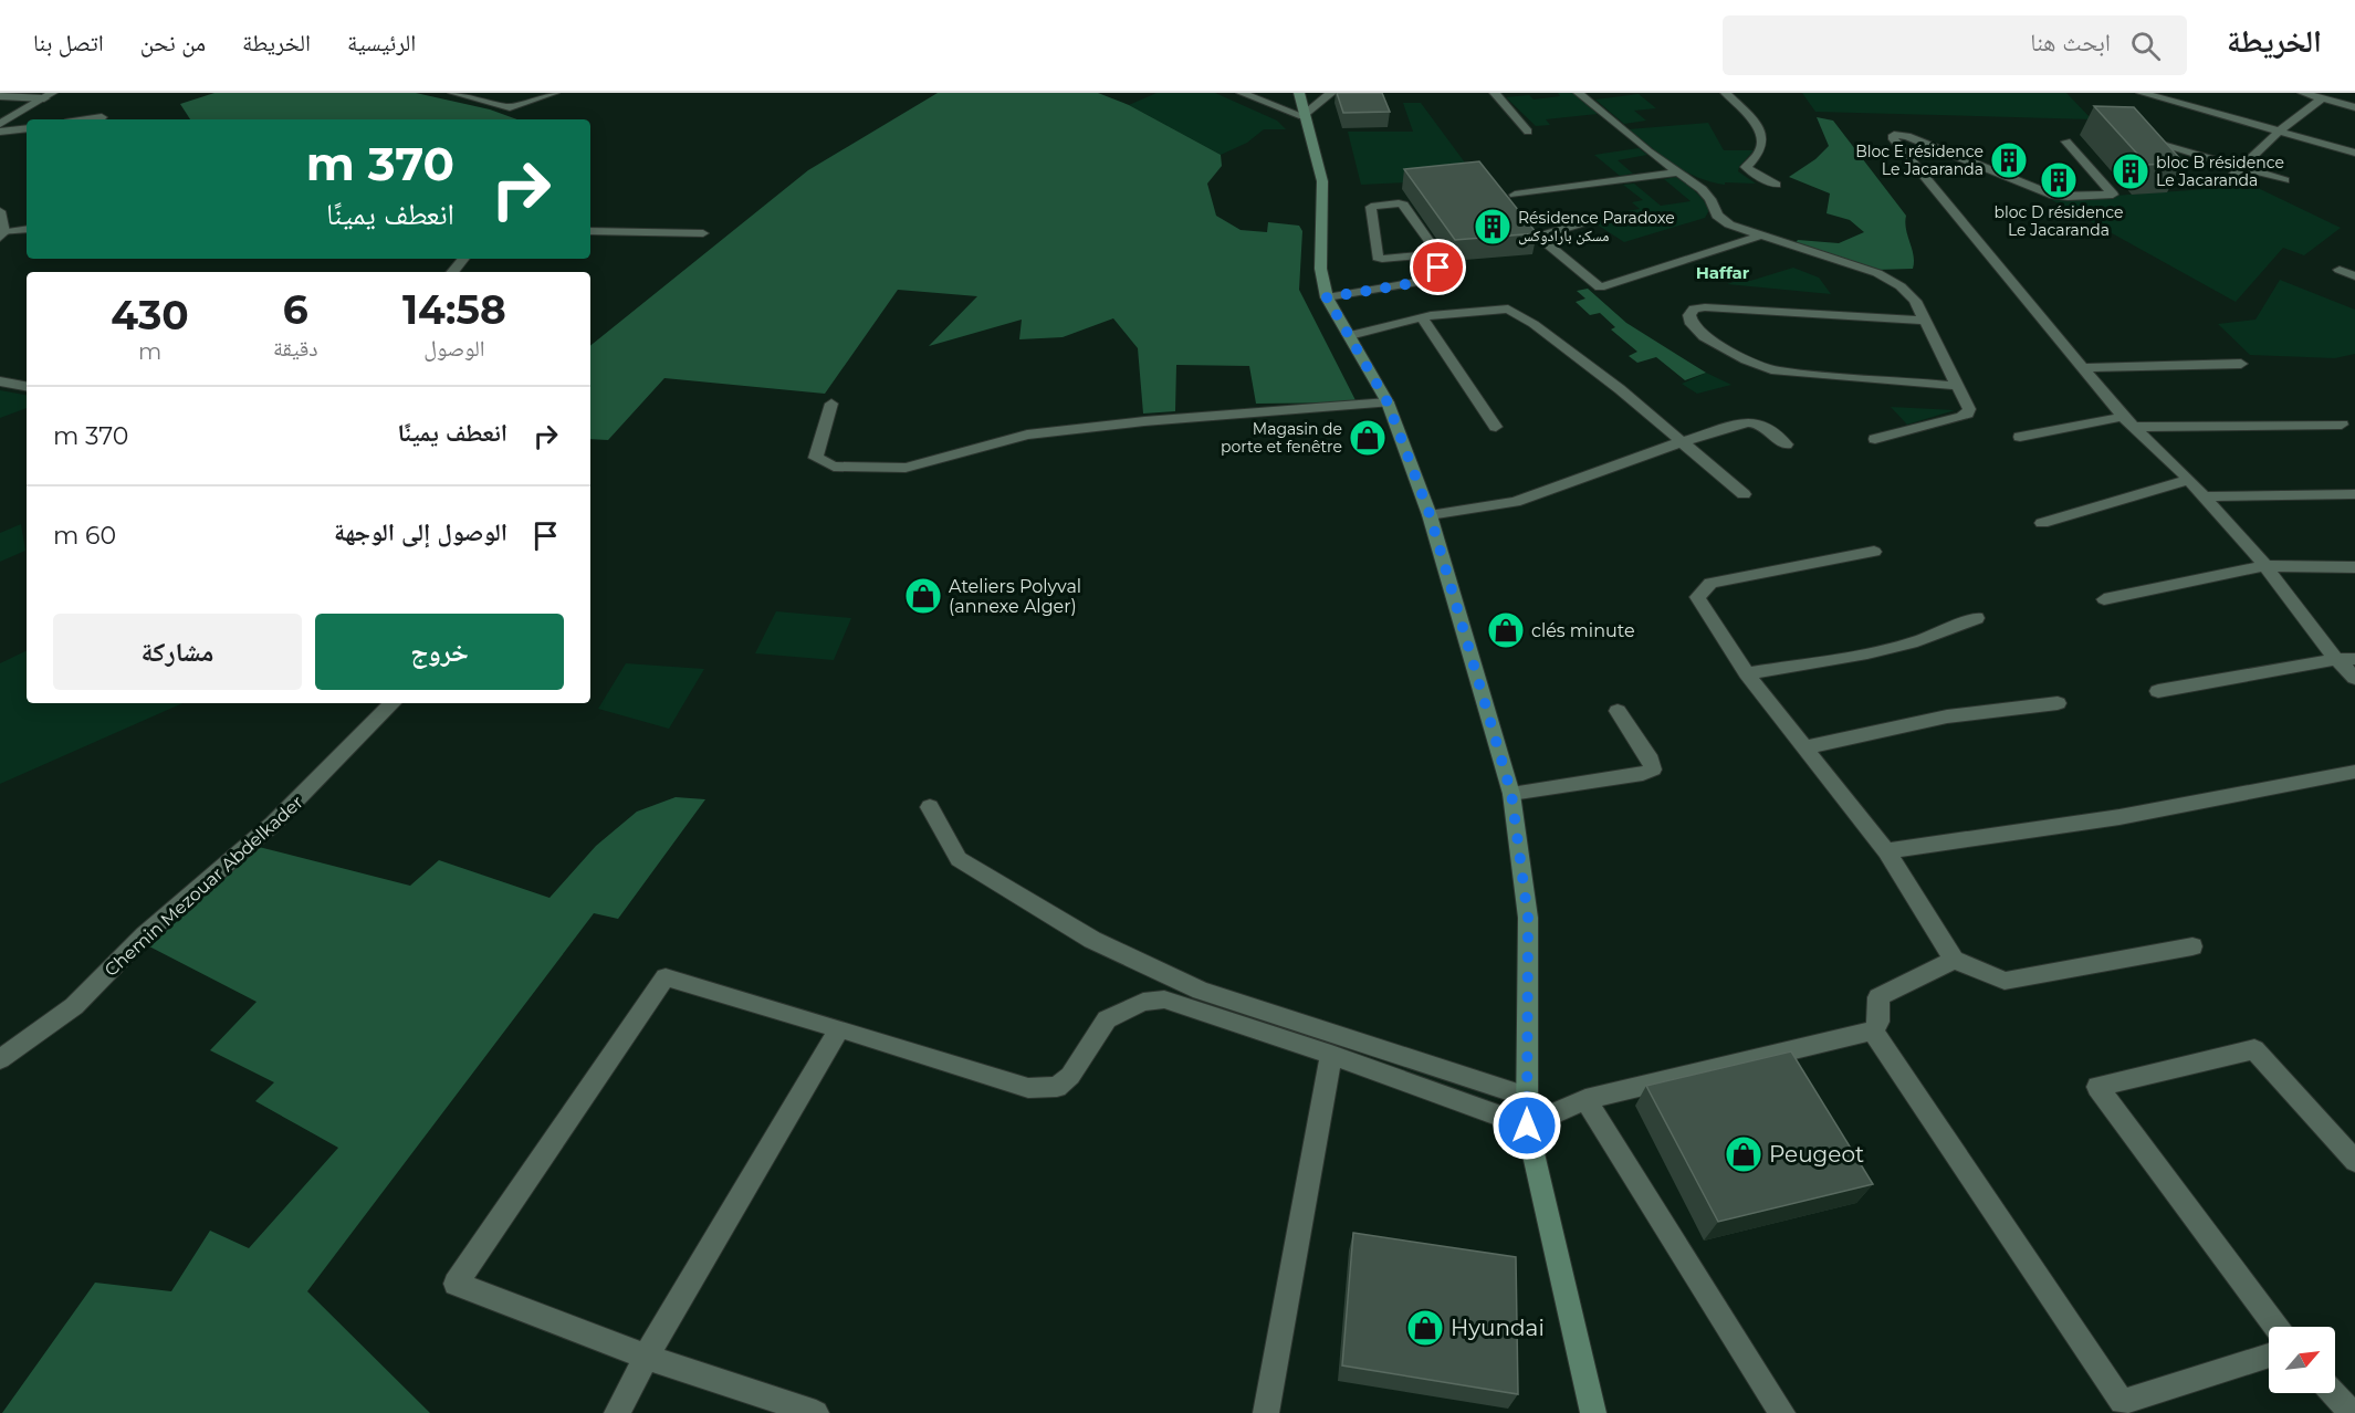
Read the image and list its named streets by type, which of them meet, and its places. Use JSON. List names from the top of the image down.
{
  "streets": {
    "street": ["Chemin Mezouar Abdelkader"]
  },
  "districts": ["Haffar"],
  "places": {
    "building": [
      "Bloc E résidence Le Jacaranda",
      "bloc B résidence Le Jacaranda",
      "bloc D résidence Le Jacaranda",
      "Résidence Paradoxe مسكن بارادوكس"
    ],
    "shop": [
      "Magasin de porte et fenêtre",
      "Ateliers Polyval (annexe Alger)",
      "clés minute",
      "Peugeot",
      "Hyundai"
    ]
  },
  "north": "top right",
  "page": {
    "header": "الخريطة",
    "search": "ابحث هنا",
    "nav": [
      "الرئيسية",
      "الخريطة",
      "من نحن",
      "اتصل بنا"
    ],
    "turn": ["370 m", "انعطف يمينًا"],
    "eta": [
      "14:58",
      "الوصول",
      "6",
      "دقيقة",
      "430",
      "m"
    ],
    "list": [
      {
        "name": "انعطف يمينًا",
        "value": "370 m"
      },
      {
        "name": "الوصول إلى الوجهة",
        "value": "60 m"
      }
    ],
    "buttons": ["خروج", "مشاركة"]
  }
}
